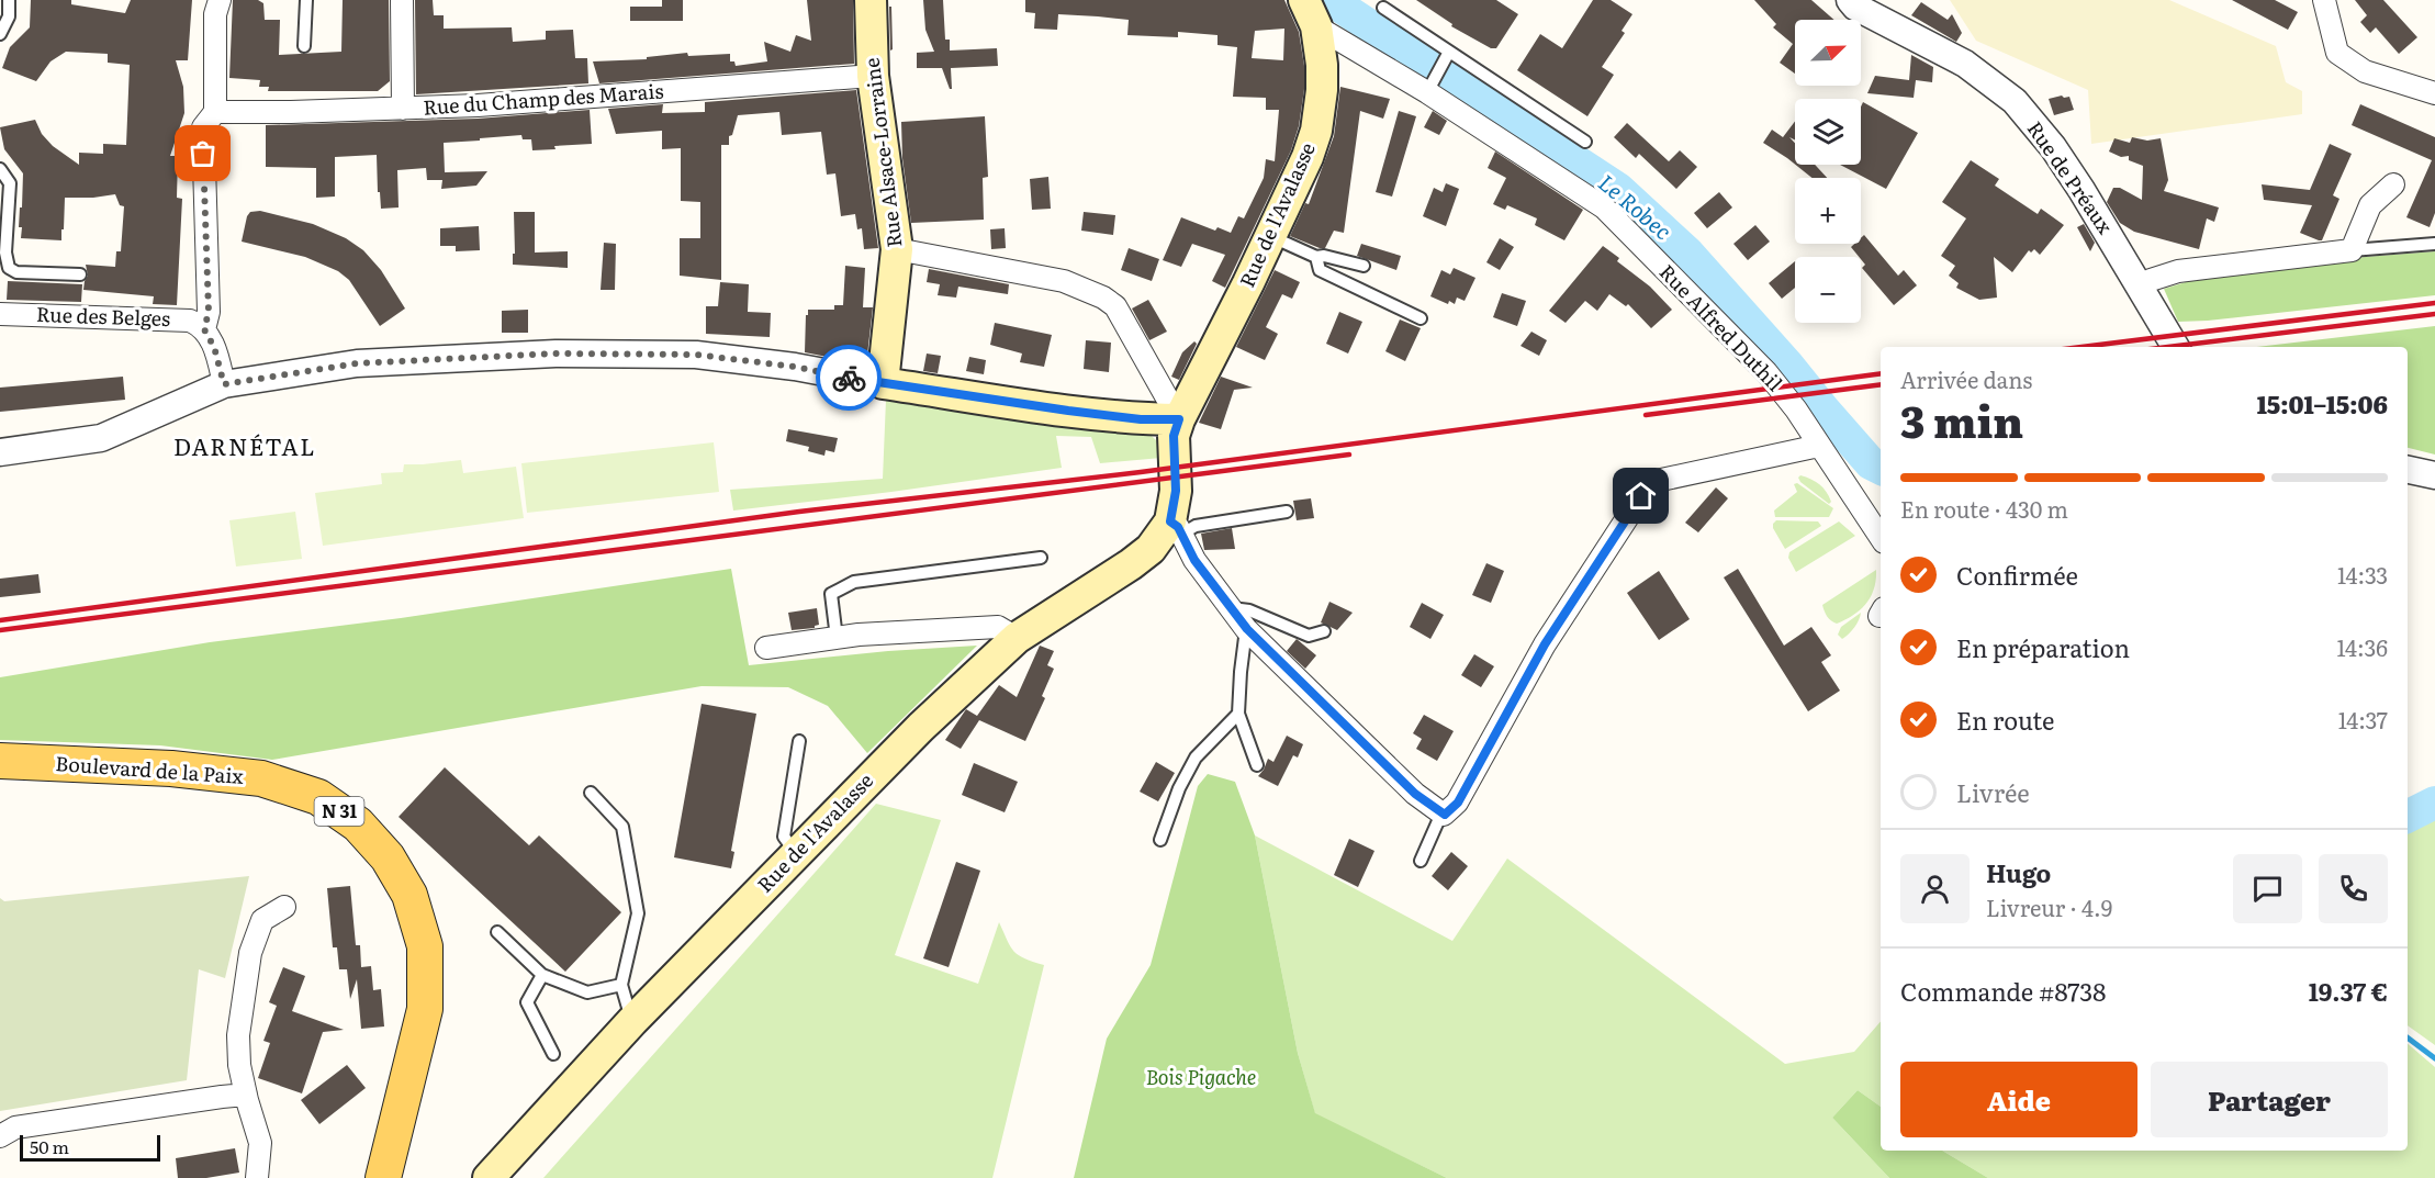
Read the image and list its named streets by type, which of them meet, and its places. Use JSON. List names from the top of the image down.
{
  "streets": {
    "main road": [
      "Rue Alsace-Lorraine",
      "Rue de l'Avalasse",
      "Boulevard de la Paix",
      "N 31"
    ],
    "street": [
      "Rue du Champ des Marais",
      "Rue de Préaux",
      "Rue des Belges",
      "Rue Alfred Duthil"
    ]
  },
  "crossings": [
    ["Rue du Champ des Marais", "Rue Alsace-Lorraine"],
    ["Rue de l'Avalasse", "Rue Alfred Duthil"]
  ],
  "districts": ["DARNÉTAL"],
  "water": ["Le Robec"],
  "parks": ["Bois Pigache"],
  "scale_bar": "50 m",
  "north": "top right",
  "page": {
    "map_buttons": ["+", "−"],
    "heading": ["3 min", "Arrivée dans", "15:01–15:06"],
    "panel": [
      "Hugo",
      "Livreur · 4.9",
      "Commande #8738",
      "19.37 €"
    ],
    "bar": "En route · 430 m",
    "list": [
      ["Confirmée", "14:33"],
      ["En préparation", "14:36"],
      ["En route", "14:37"],
      "Livrée"
    ],
    "buttons": ["Aide", "Partager"],
    "scale": "50 m"
  }
}
